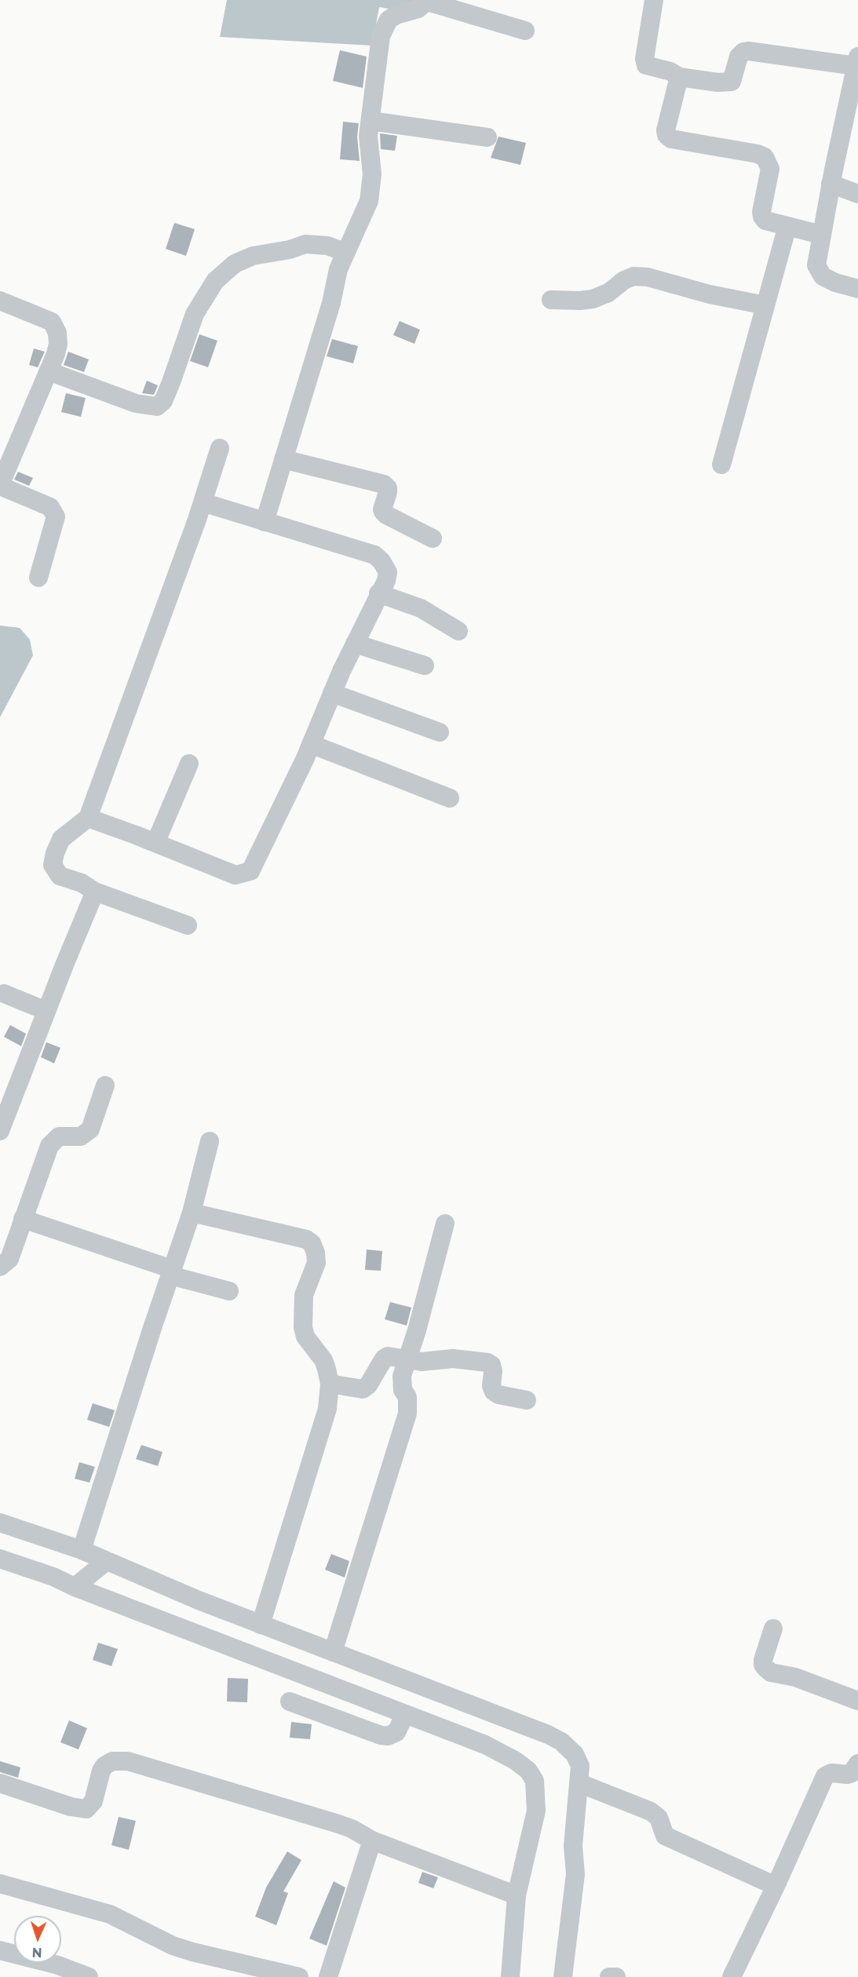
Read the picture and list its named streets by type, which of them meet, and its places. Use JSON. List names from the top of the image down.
{
  "north": "bottom"
}
